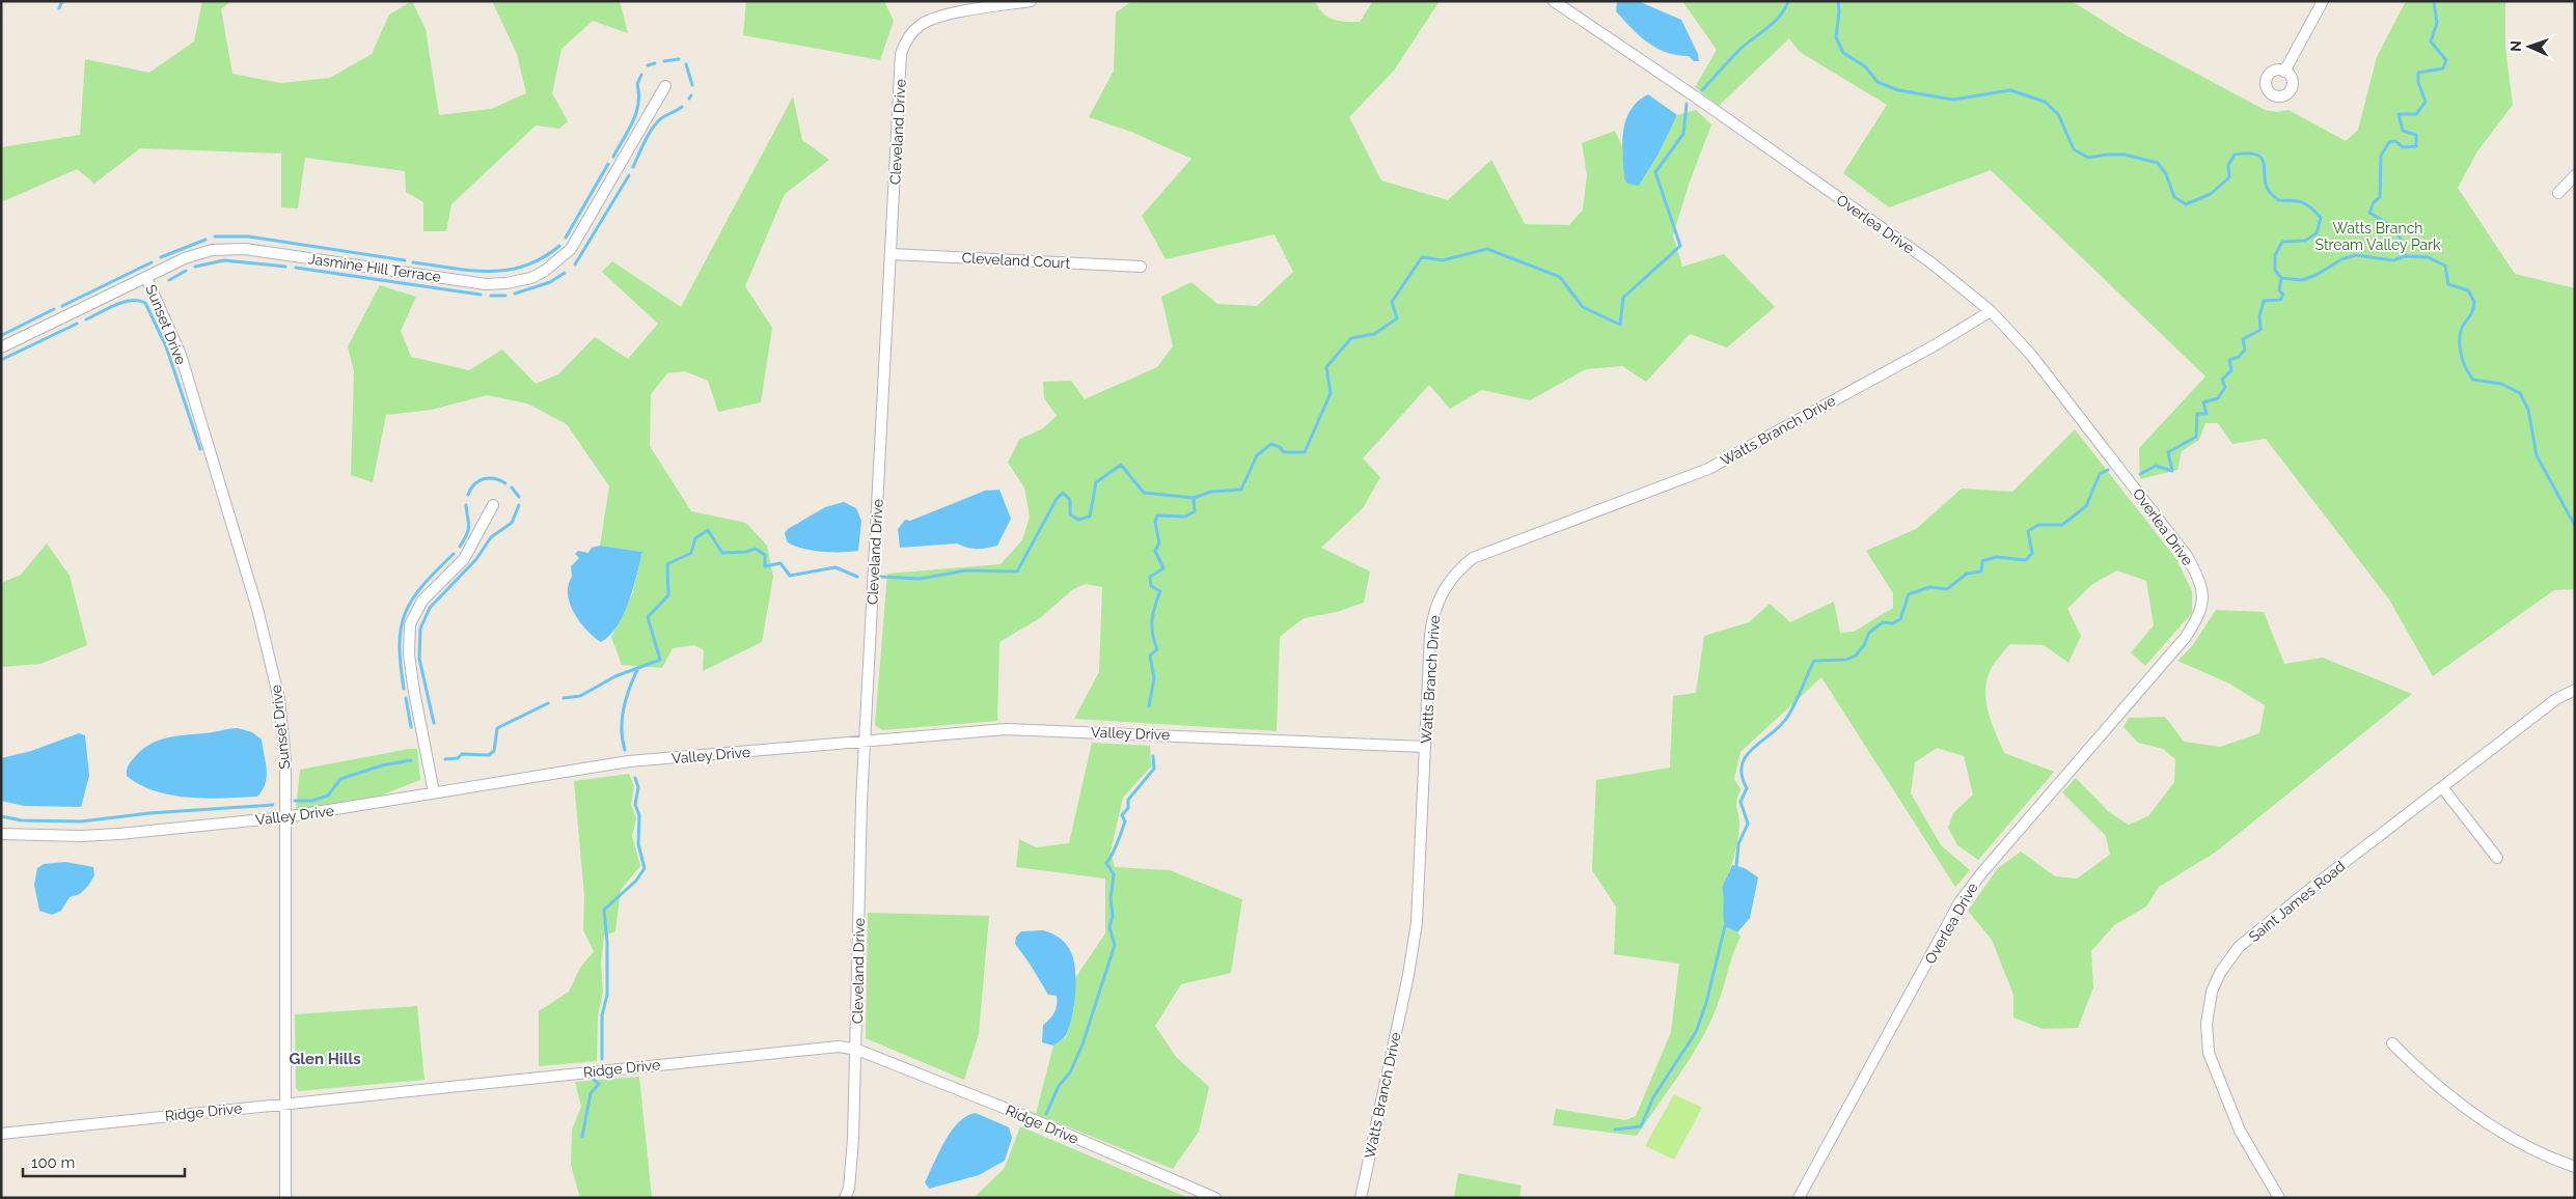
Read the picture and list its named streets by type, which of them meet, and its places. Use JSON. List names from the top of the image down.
{
  "streets": {
    "street": [
      "Cleveland Drive",
      "Overlea Drive",
      "Cleveland Court",
      "Jasmine Hill Terrace",
      "Sunset Drive",
      "Watts Branch Drive",
      "Valley Drive",
      "Saint James Road",
      "Ridge Drive"
    ]
  },
  "crossings": [
    ["Cleveland Drive", "Cleveland Court"],
    ["Cleveland Drive", "Valley Drive"],
    ["Cleveland Drive", "Ridge Drive"],
    ["Overlea Drive", "Watts Branch Drive"],
    ["Jasmine Hill Terrace", "Sunset Drive"],
    ["Sunset Drive", "Valley Drive"],
    ["Sunset Drive", "Ridge Drive"],
    ["Watts Branch Drive", "Valley Drive"]
  ],
  "districts": ["Glen Hills"],
  "parks": ["Watts Branch Stream Valley Park"],
  "scale_bar": "100 m",
  "north": "left"
}
